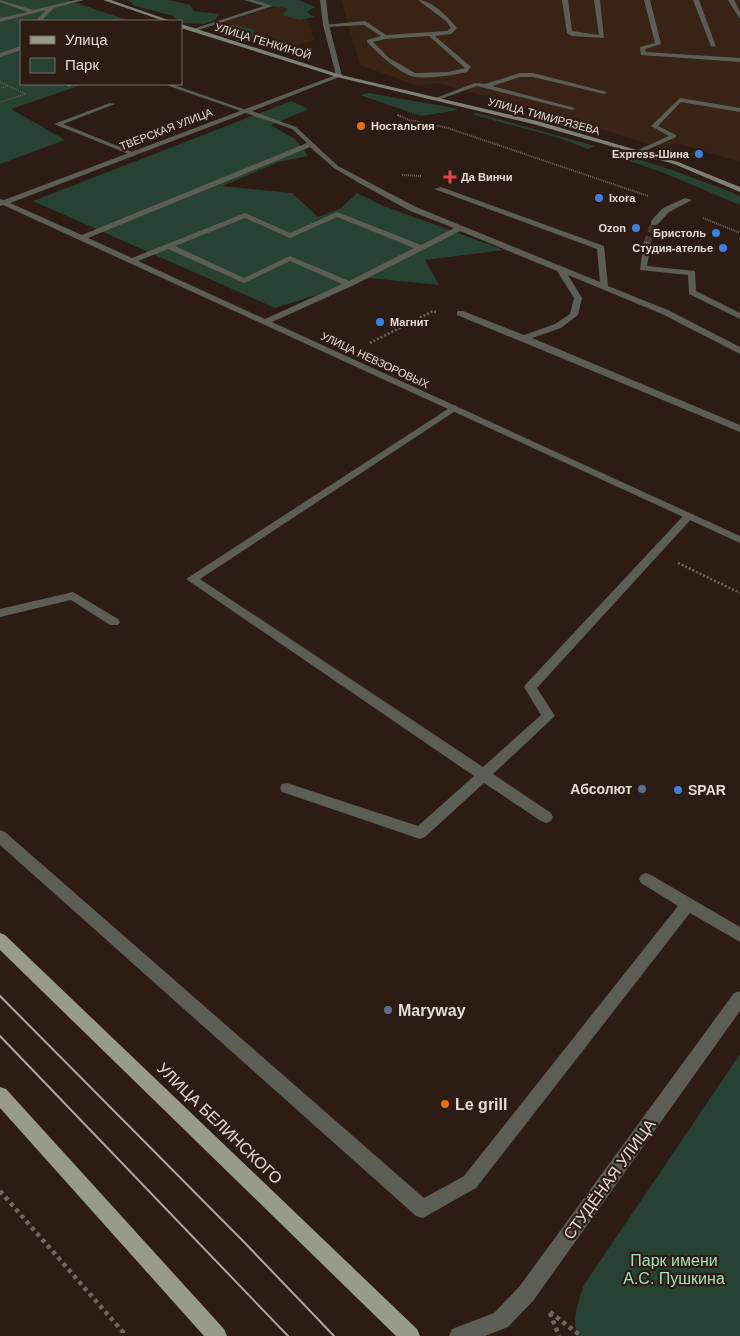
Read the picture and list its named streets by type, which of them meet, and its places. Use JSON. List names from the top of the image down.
{
  "streets": {
    "main road": ["УЛИЦА БЕЛИНСКОГО"],
    "street": [
      "УЛИЦА ГЕНКИНОЙ",
      "УЛИЦА ТИМИРЯЗЕВА",
      "ТВЕРСКАЯ УЛИЦА",
      "УЛИЦА НЕВЗОРОВЫХ",
      "СТУДЁНАЯ УЛИЦА"
    ]
  },
  "crossings": [
    ["УЛИЦА ГЕНКИНОЙ", "УЛИЦА ТИМИРЯЗЕВА"],
    ["УЛИЦА ГЕНКИНОЙ", "ТВЕРСКАЯ УЛИЦА"],
    ["УЛИЦА ТИМИРЯЗЕВА", "ТВЕРСКАЯ УЛИЦА"],
    ["ТВЕРСКАЯ УЛИЦА", "УЛИЦА НЕВЗОРОВЫХ"]
  ],
  "parks": ["Парк имени А.С. Пушкина"],
  "places": {
    "other": [
      "Ностальгия",
      "Express-Шина",
      "Ixora",
      "Ozon",
      "Бристоль",
      "Студия-ателье",
      "Магнит",
      "Абсолют",
      "SPAR",
      "Maryway",
      "Le grill"
    ],
    "health": ["Да Винчи"]
  },
  "legend": ["Улица", "Парк"]
}
